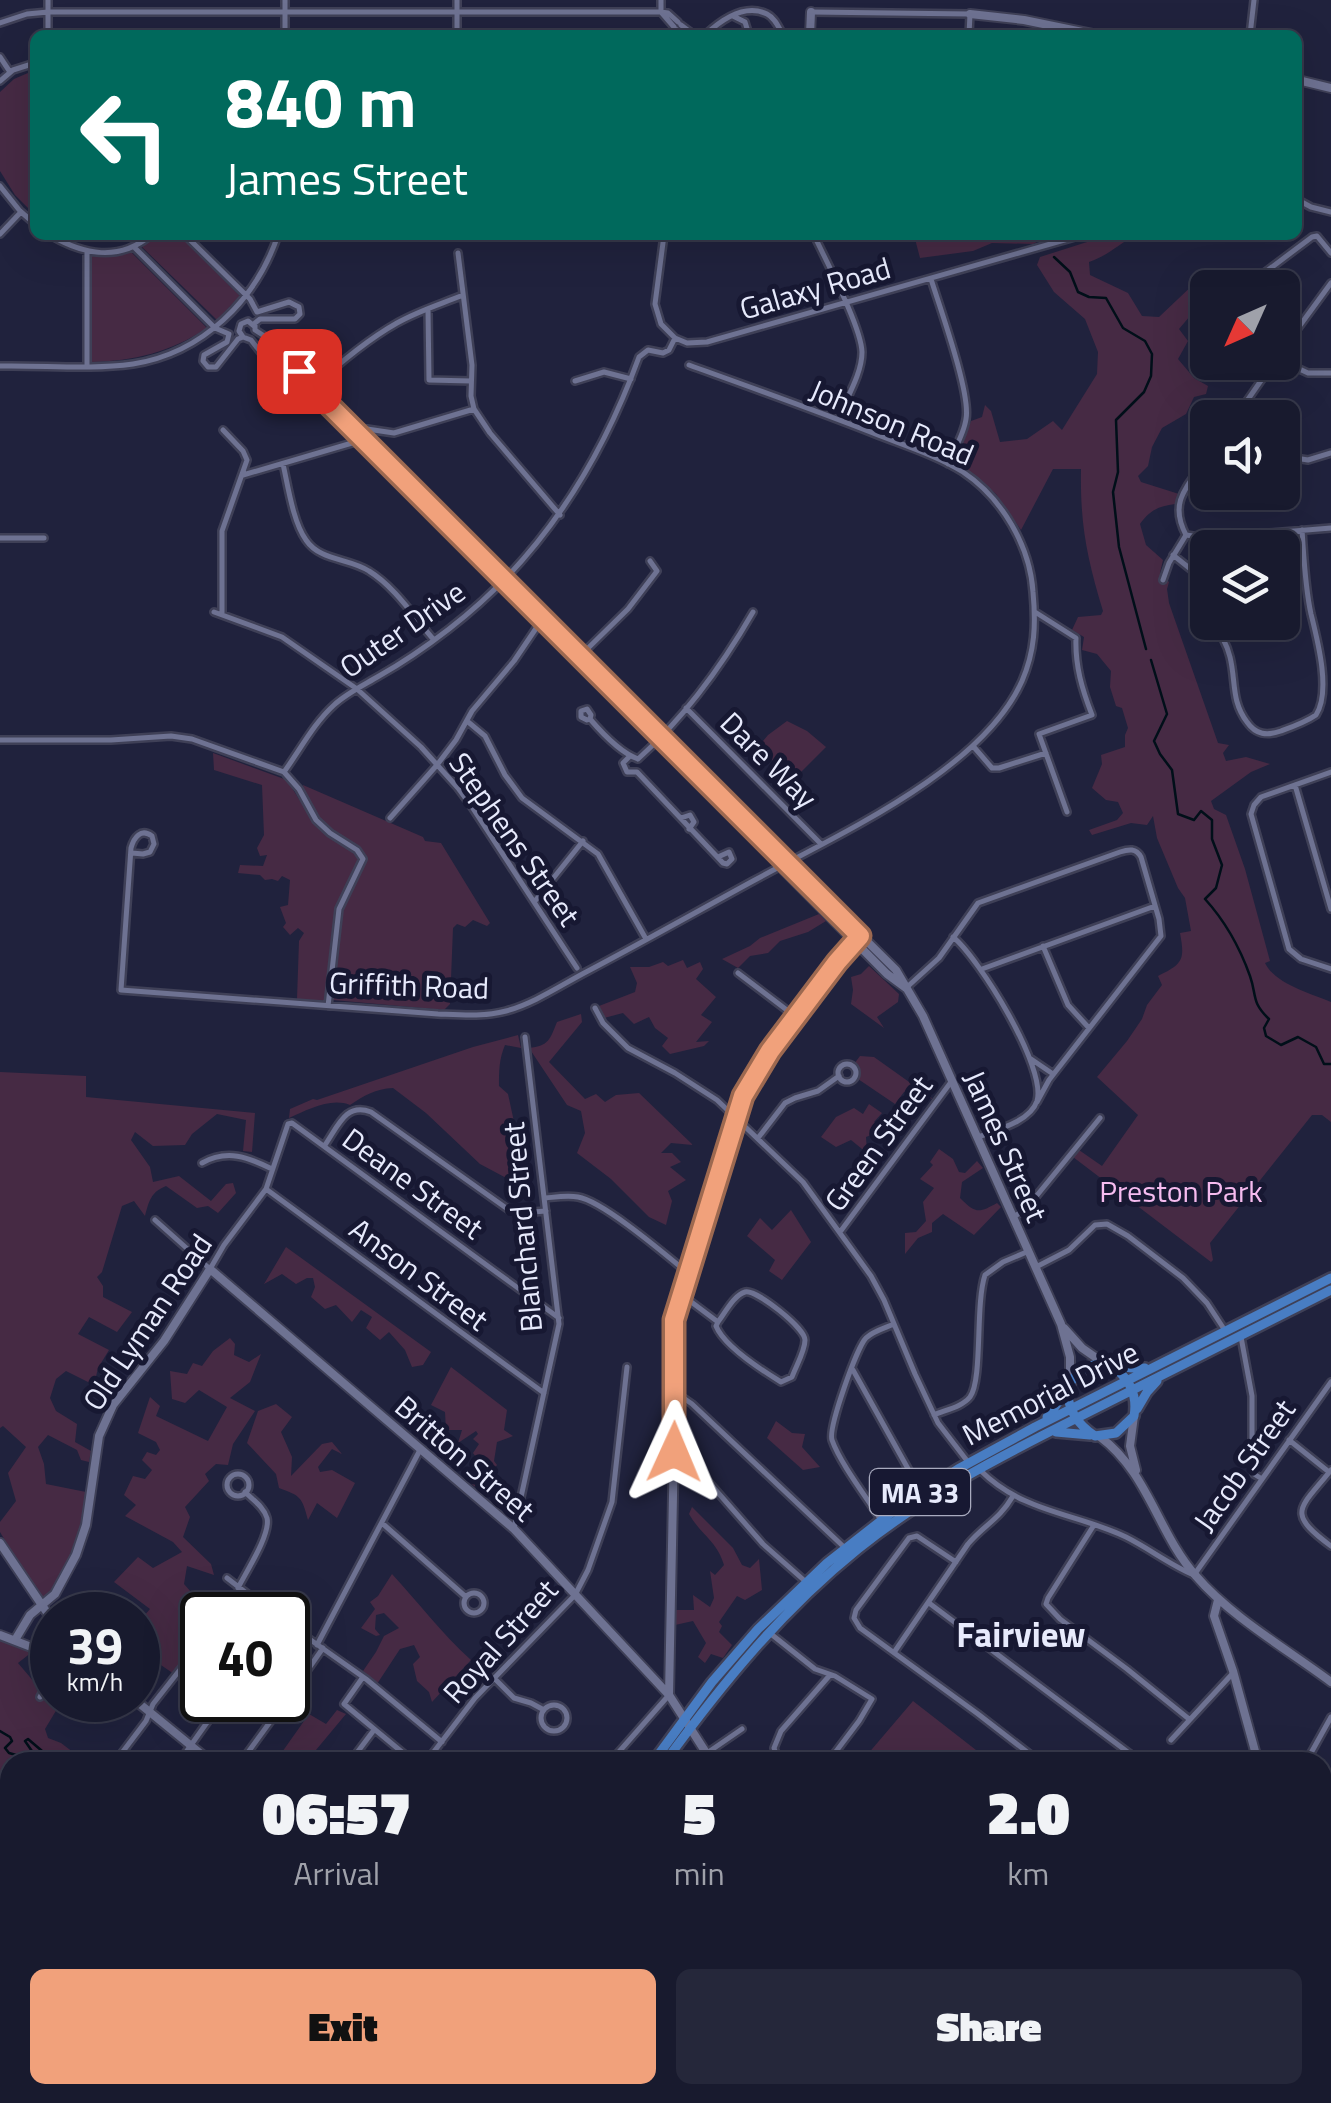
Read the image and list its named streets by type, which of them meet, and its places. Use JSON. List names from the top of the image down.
{
  "streets": {
    "main road": ["Memorial Drive", "MA 33"],
    "street": [
      "Galaxy Road",
      "Johnson Road",
      "Outer Drive",
      "Dare Way",
      "Stephens Street",
      "Griffith Road",
      "Green Street",
      "James Street",
      "Deane Street",
      "Blanchard Street",
      "Anson Street",
      "Old Lyman Road",
      "Britton Street",
      "Jacob Street",
      "Royal Street"
    ]
  },
  "crossings": [
    ["Galaxy Road", "Outer Drive"],
    ["Johnson Road", "Dare Way"],
    ["Johnson Road", "Griffith Road"],
    ["Johnson Road", "James Street"],
    ["Outer Drive", "Stephens Street"],
    ["Outer Drive", "James Street"],
    ["Griffith Road", "James Street"],
    ["Green Street", "James Street"],
    ["Deane Street", "Blanchard Street"],
    ["Deane Street", "Old Lyman Road"],
    ["Blanchard Street", "Anson Street"],
    ["Blanchard Street", "Britton Street"],
    ["Anson Street", "Old Lyman Road"],
    ["Old Lyman Road", "Britton Street"],
    ["Memorial Drive", "Britton Street"],
    ["Britton Street", "Royal Street"]
  ],
  "districts": ["Fairview"],
  "parks": ["Preston Park"],
  "north": "bottom left",
  "page": {
    "turn": ["840 m", "James Street"],
    "speed": "39 km/h",
    "limit": "40",
    "eta": [
      "06:57",
      "Arrival",
      "5",
      "min",
      "2.0",
      "km"
    ],
    "buttons": ["Exit", "Share"]
  }
}
